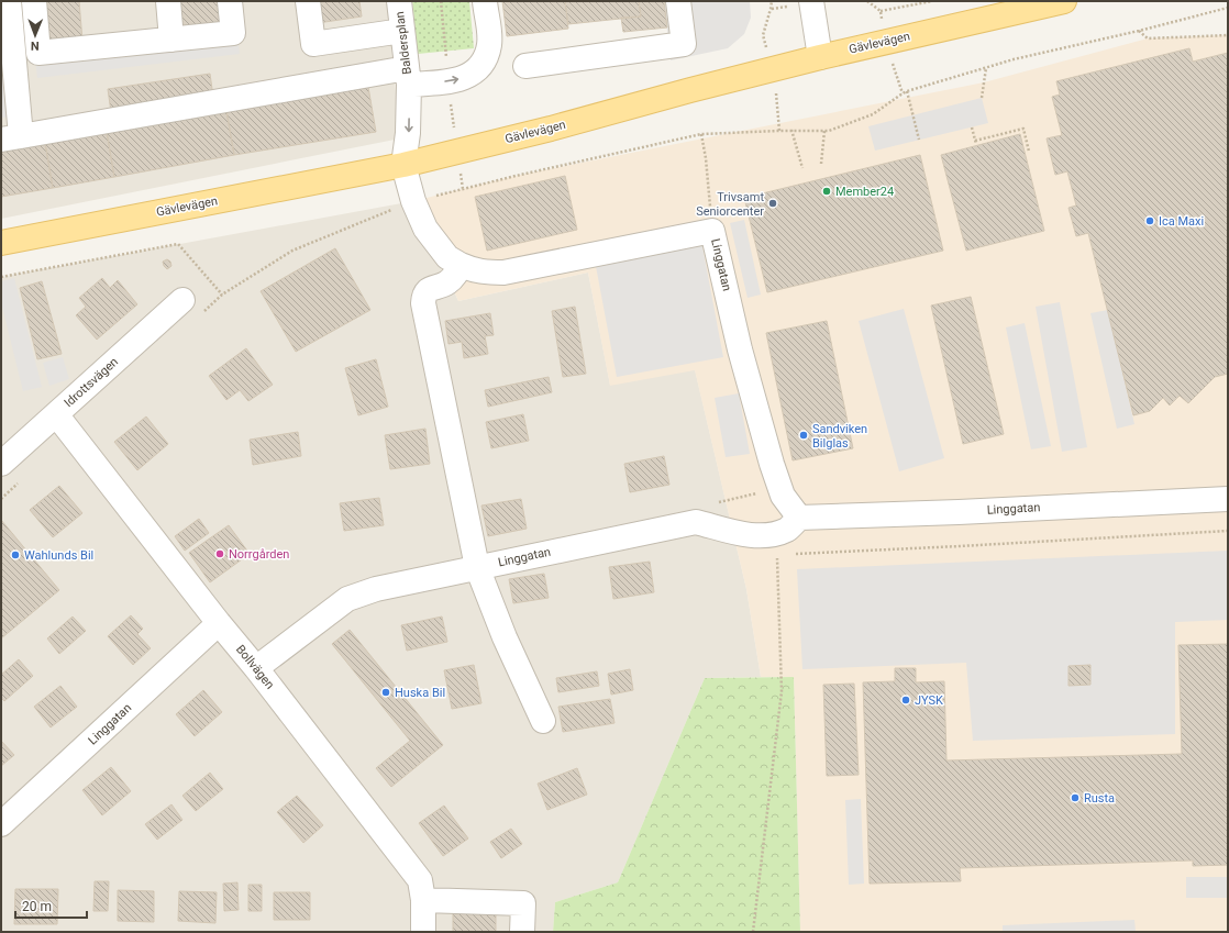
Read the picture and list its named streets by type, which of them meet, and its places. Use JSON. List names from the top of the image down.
{
  "streets": {
    "main road": ["Gävlevägen"],
    "street": [
      "Baldersplan",
      "Linggatan",
      "Idrottsvägen",
      "Bollvägen"
    ]
  },
  "crossings": [
    ["Baldersplan", "Gävlevägen"],
    ["Baldersplan", "Linggatan"],
    ["Gävlevägen", "Linggatan"],
    ["Linggatan", "Bollvägen"],
    ["Idrottsvägen", "Bollvägen"]
  ],
  "places": [
    "Member24",
    "Trivsamt Seniorcenter",
    "Ica Maxi",
    "Sandviken Bilglas",
    "Norrgården",
    "Wahlunds Bil",
    "Huska Bil",
    "JYSK",
    "Rusta"
  ],
  "scale_bar": "20 m",
  "north": "bottom"
}
